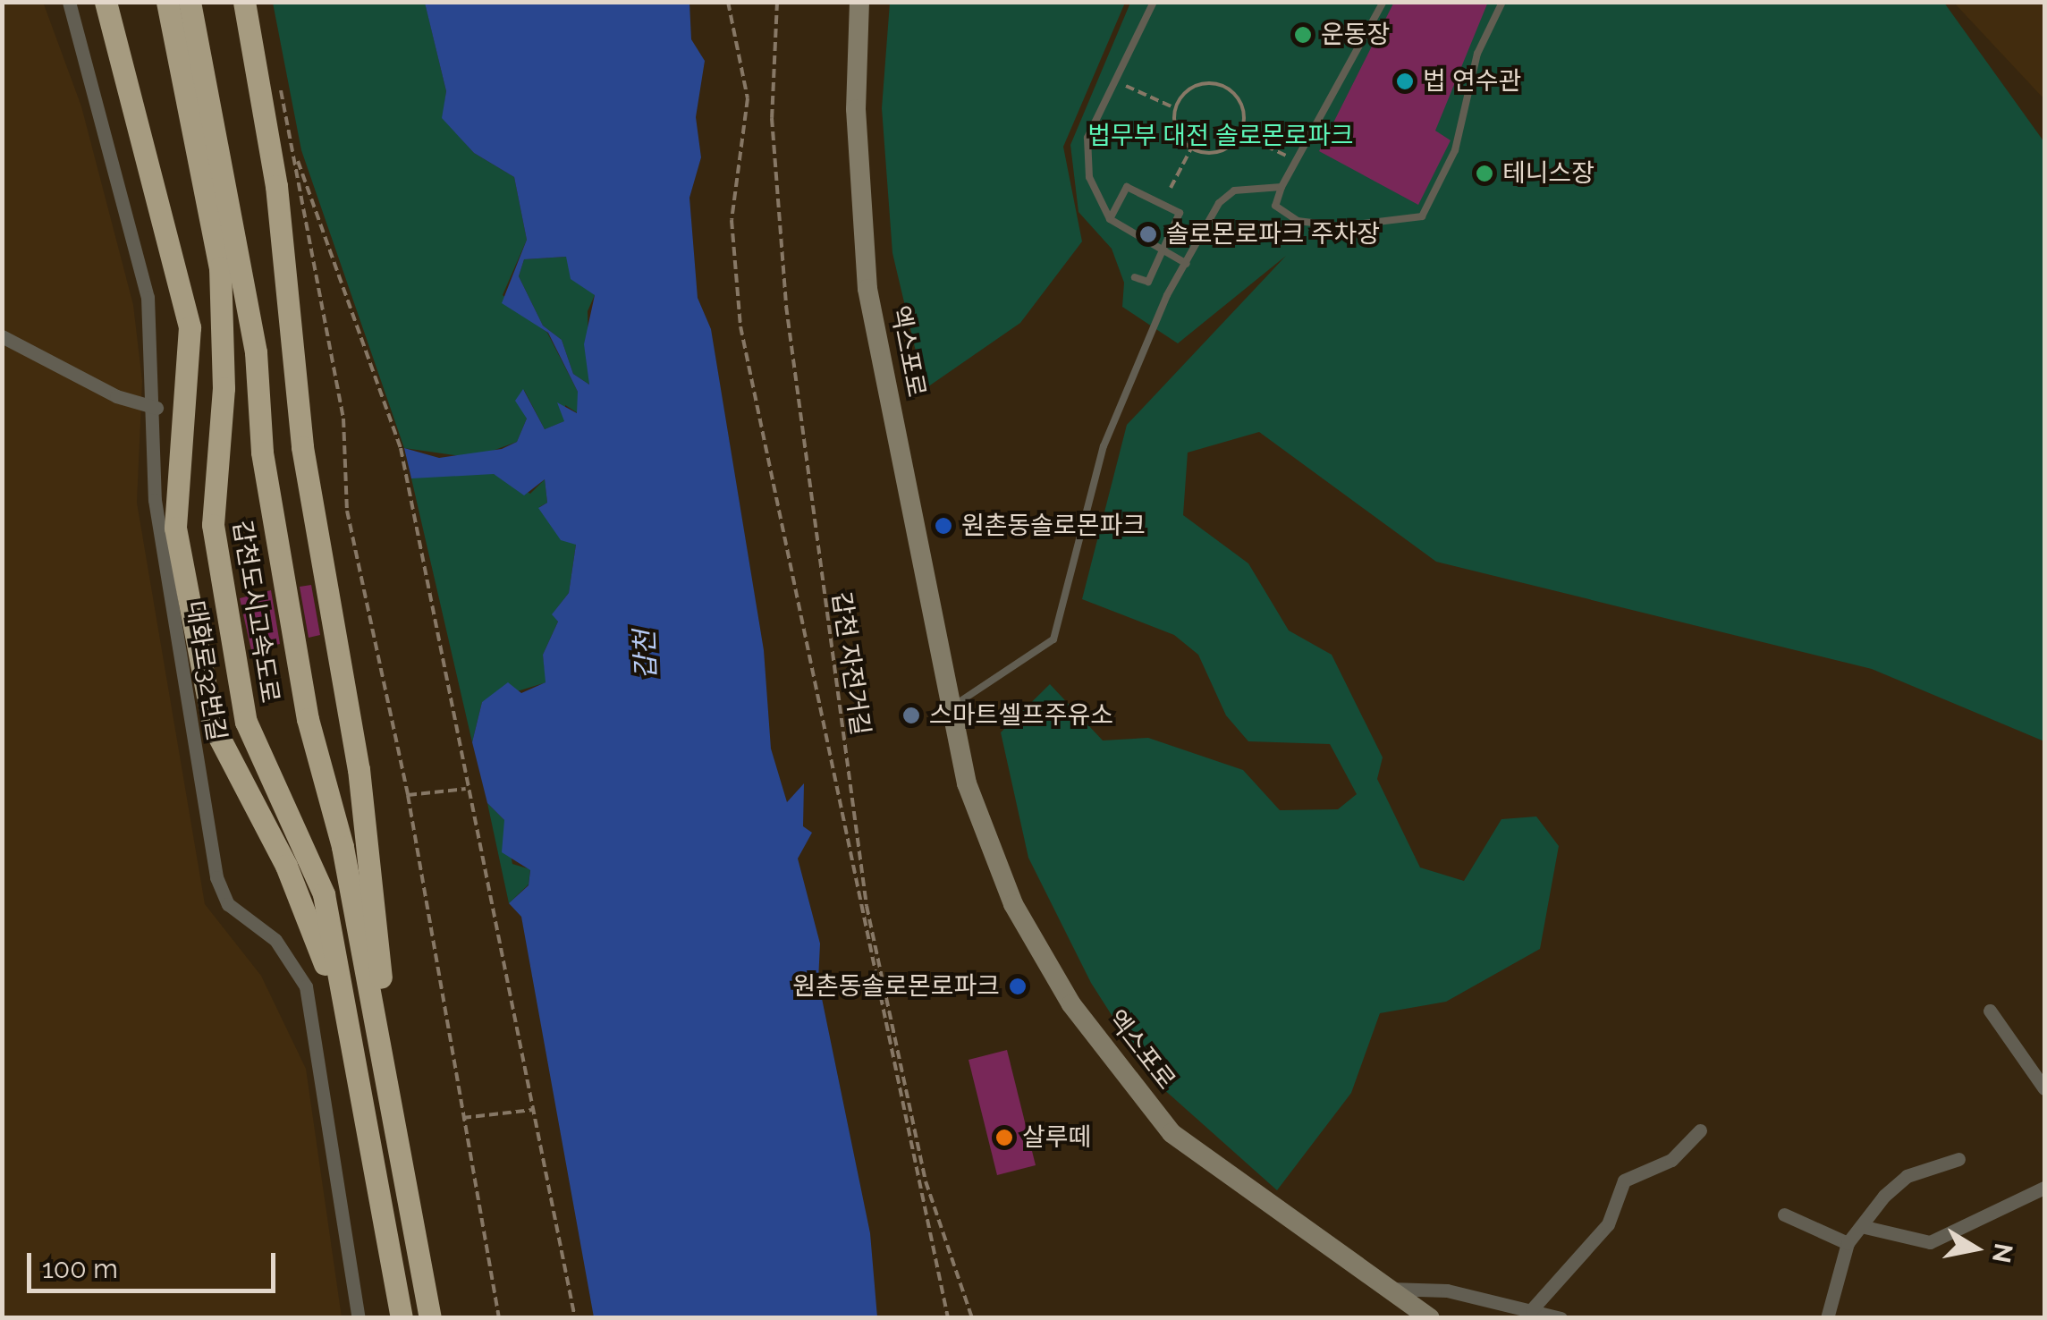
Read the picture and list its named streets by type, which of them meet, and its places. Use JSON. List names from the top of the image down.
{
  "streets": {
    "highway": ["갑천도시고속도로"],
    "main road": ["엑스포로"],
    "street": ["대화로32번길"],
    "path": ["갑천 자전거길"]
  },
  "water": ["갑천"],
  "parks": ["법무부 대전 솔로몬로파크"],
  "places": [
    "운동장",
    "법 연수관",
    "테니스장",
    "솔로몬로파크 주차장",
    "원촌동솔로몬파크",
    "스마트셀프주유소",
    "원촌동솔로몬로파크",
    "살루떼"
  ],
  "scale_bar": "100 m",
  "north": "right"
}
